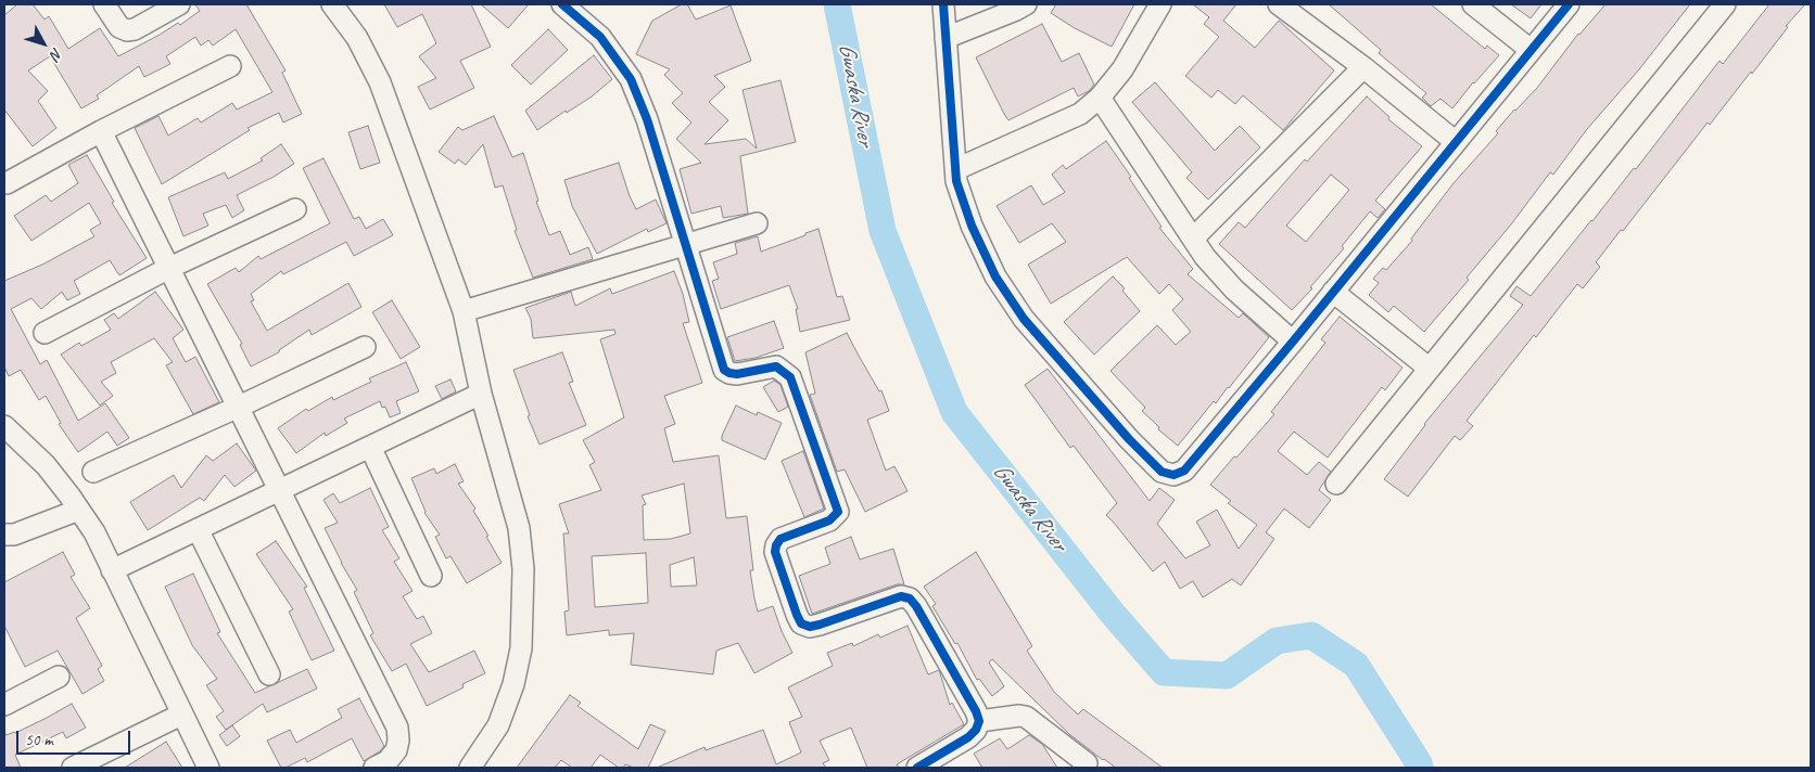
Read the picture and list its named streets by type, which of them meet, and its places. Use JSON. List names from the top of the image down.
{
  "water": ["Gwaska River"],
  "scale_bar": "50 m",
  "north": "bottom right"
}
